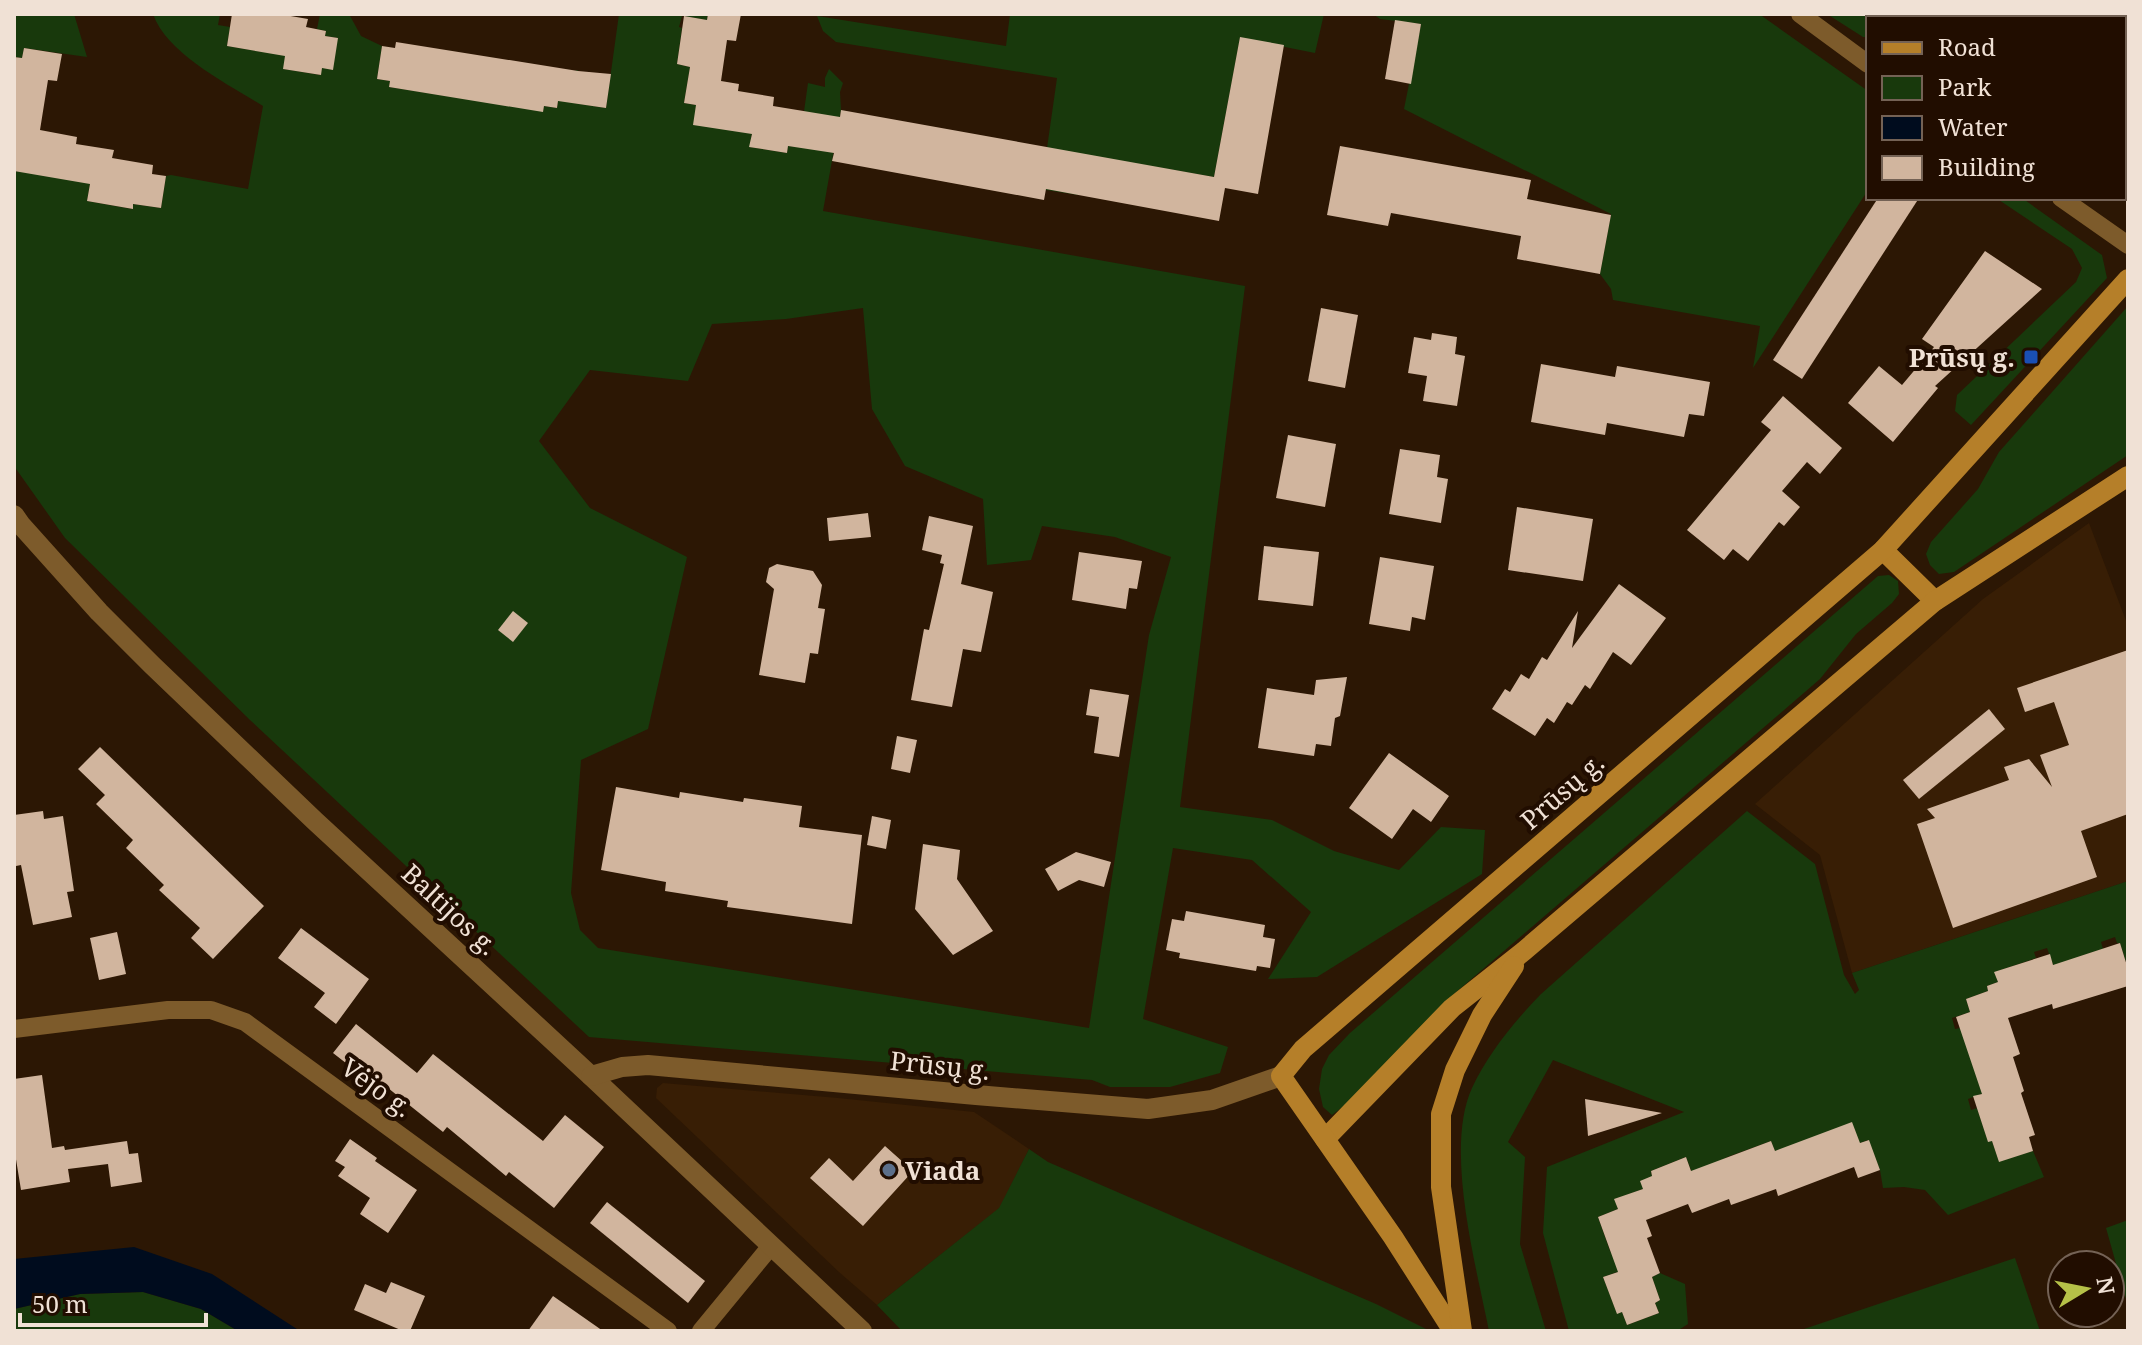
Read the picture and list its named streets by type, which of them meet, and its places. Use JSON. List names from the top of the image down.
{
  "streets": {
    "main road": ["Prūsų g."],
    "street": ["Baltijos g.", "Vėjo g."]
  },
  "crossings": [
    ["Prūsų g.", "Baltijos g."]
  ],
  "places": {
    "transit": ["Prūsų g."],
    "other": ["Viada"]
  },
  "legend": [
    "Road",
    "Park",
    "Water",
    "Building"
  ],
  "scale_bar": "50 m",
  "north": "right"
}
